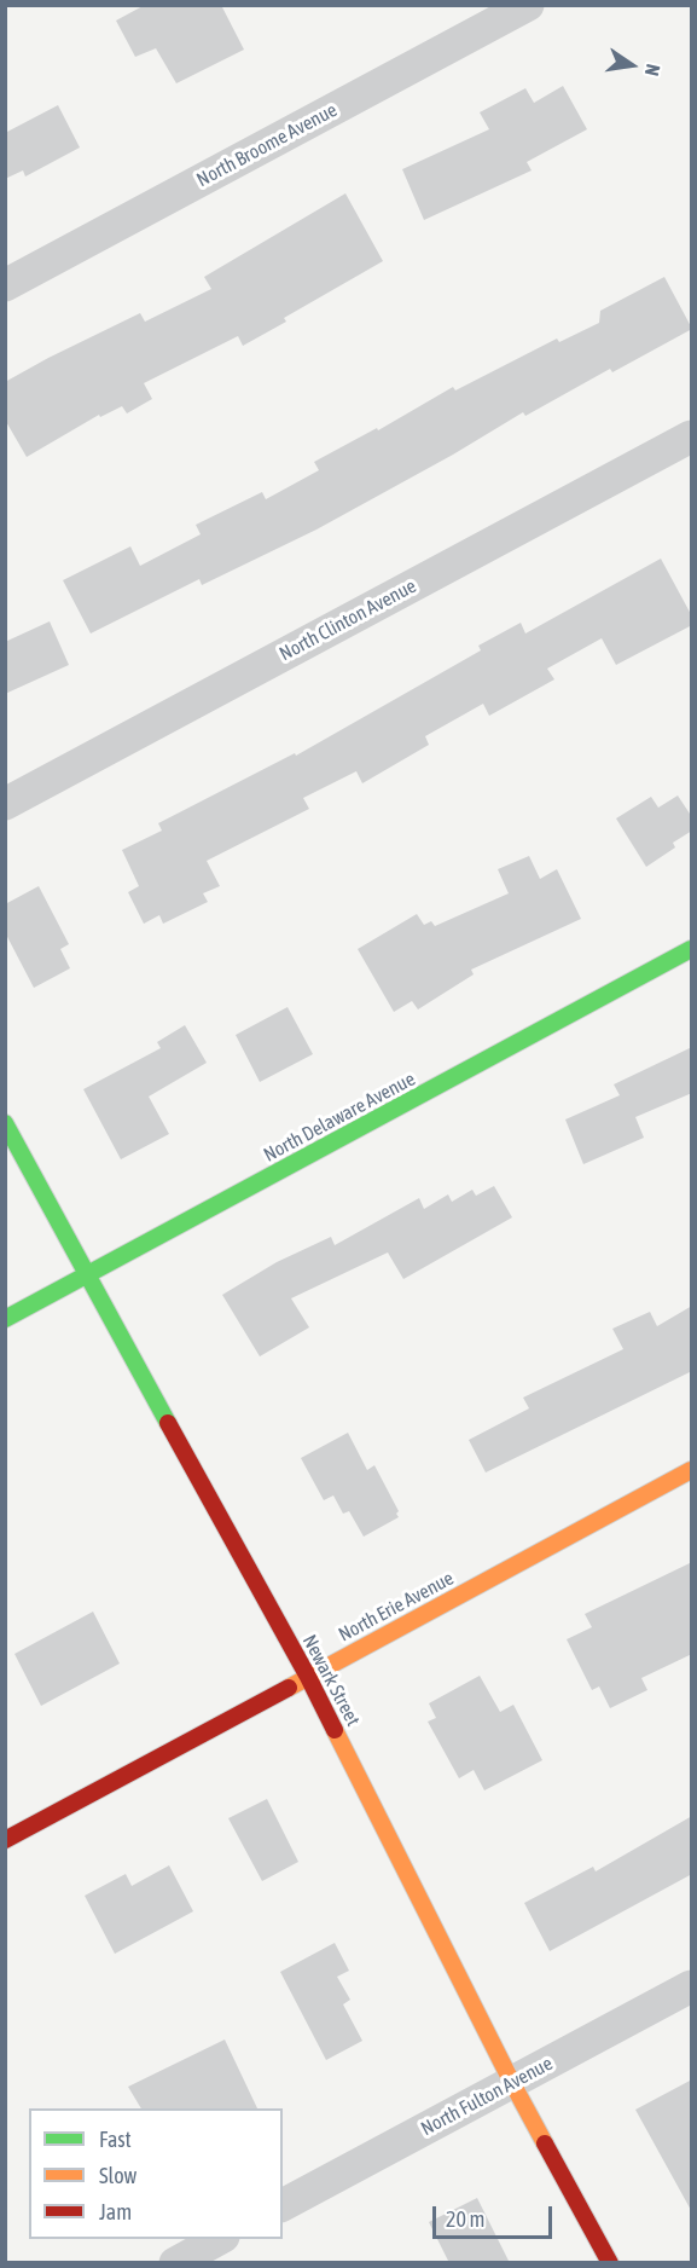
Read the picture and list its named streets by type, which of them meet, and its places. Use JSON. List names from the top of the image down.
{
  "streets": {
    "street": [
      "North Broome Avenue",
      "North Clinton Avenue",
      "North Delaware Avenue",
      "North Erie Avenue",
      "Newark Street",
      "North Fulton Avenue"
    ]
  },
  "crossings": [
    ["North Delaware Avenue", "Newark Street"],
    ["North Erie Avenue", "Newark Street"],
    ["Newark Street", "North Fulton Avenue"]
  ],
  "legend": ["Fast", "Slow", "Jam"],
  "scale_bar": "20 m",
  "north": "right"
}
